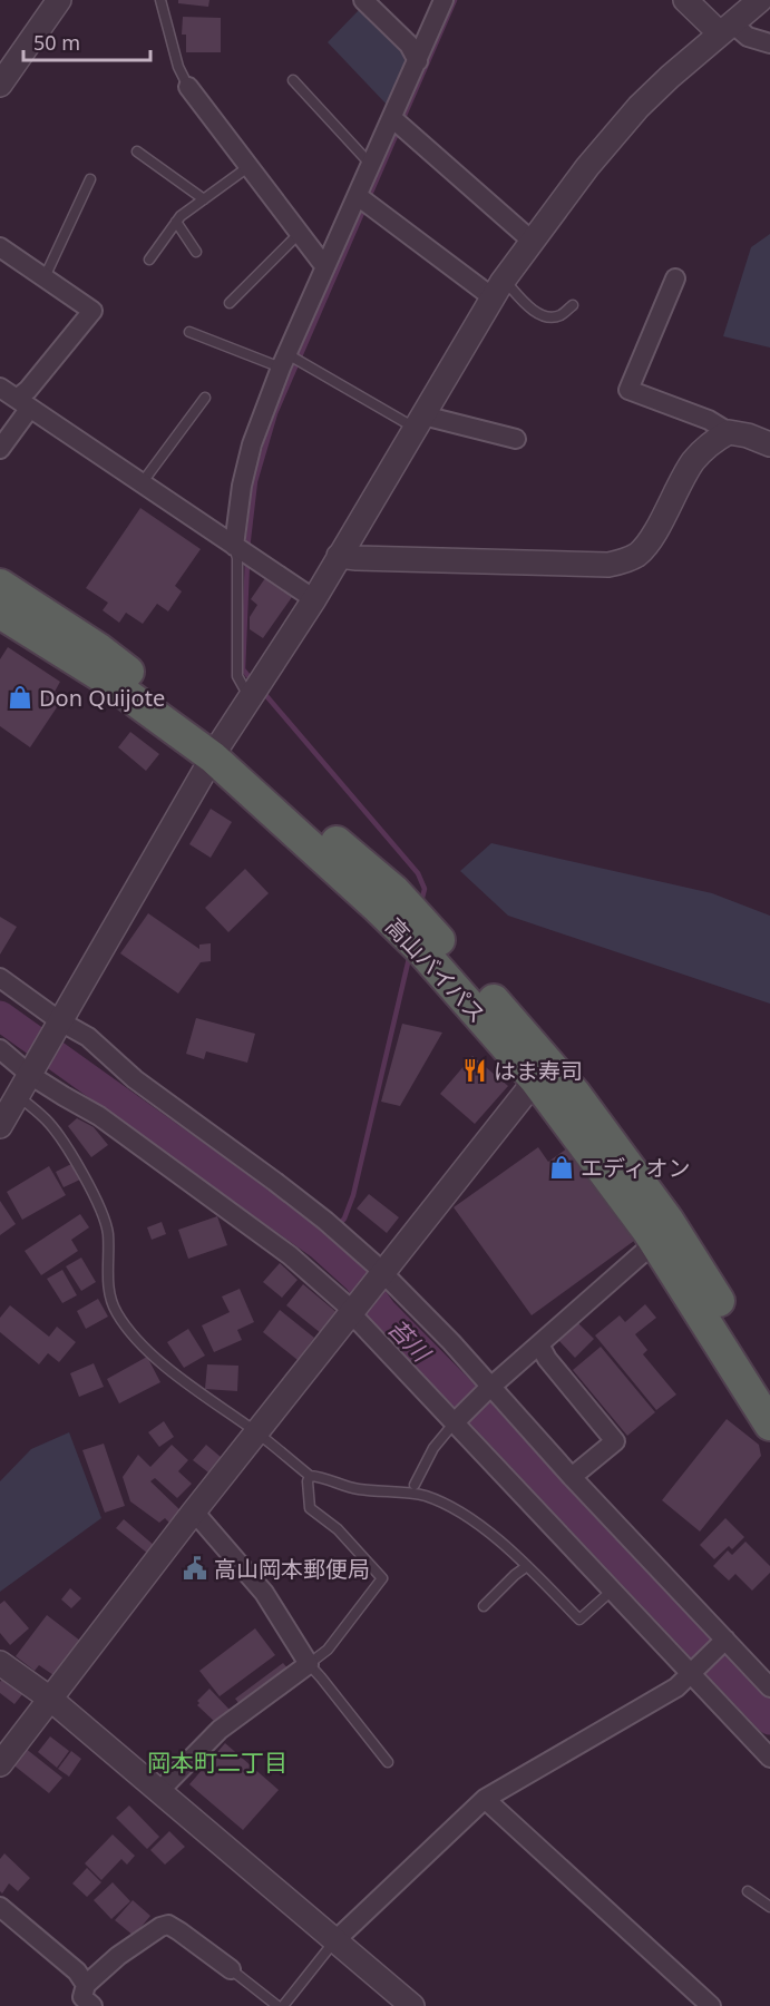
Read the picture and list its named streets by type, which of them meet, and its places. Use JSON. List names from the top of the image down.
{
  "streets": {
    "highway": ["高山バイパス"]
  },
  "districts": ["岡本町二丁目"],
  "water": ["苔川"],
  "places": {
    "shop": ["Don Quijote", "エディオン"],
    "restaurant": ["はま寿司"],
    "public building": ["高山岡本郵便局"]
  },
  "scale_bar": "50 m"
}
